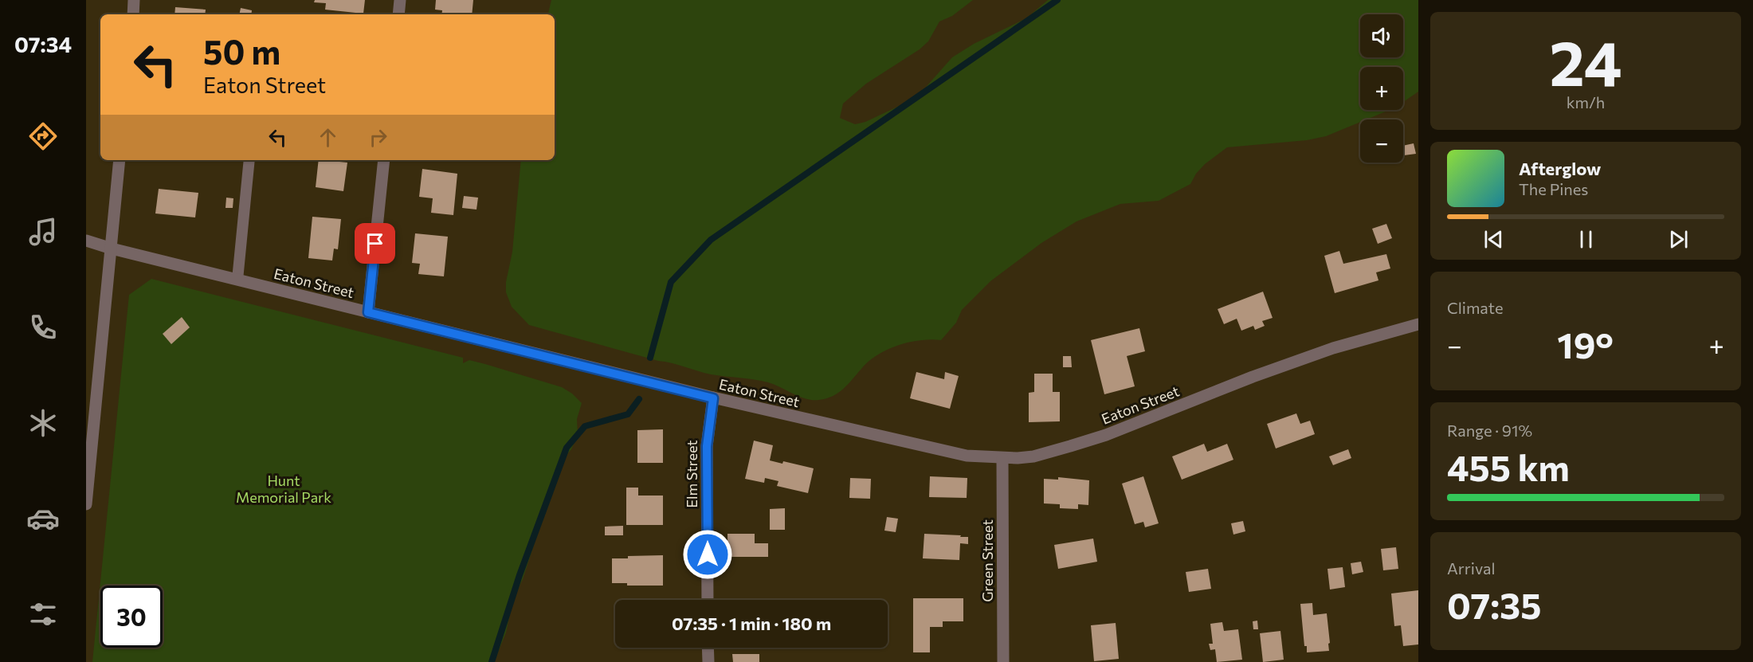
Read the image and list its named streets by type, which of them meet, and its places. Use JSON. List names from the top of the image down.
{
  "streets": {
    "street": ["Eaton Street", "Elm Street", "Green Street"]
  },
  "crossings": [
    ["Eaton Street", "Elm Street"],
    ["Eaton Street", "Green Street"]
  ],
  "parks": ["Hunt Memorial Park"],
  "page": {
    "tabs": "07:34",
    "tile": [
      ["24", "km/h"],
      "Climate",
      ["Range · 91%", "455 km"],
      ["Arrival", "07:35"]
    ],
    "map_buttons": ["+", "−"],
    "turn": ["50 m", "Eaton Street"],
    "song": ["Afterglow", "The Pines"],
    "heat": ["−", "19°", "+"],
    "limit": "30",
    "trip": "07:35 · 1 min · 180 m"
  }
}
